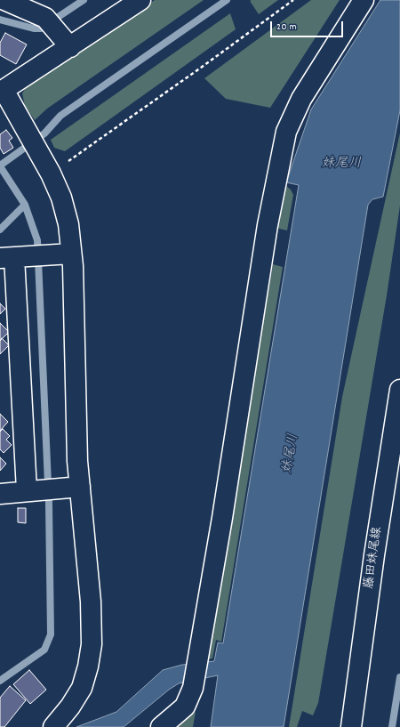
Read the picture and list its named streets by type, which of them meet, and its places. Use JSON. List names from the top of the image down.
{
  "streets": {
    "street": ["藤田妹尾線"]
  },
  "water": ["妹尾川"],
  "scale_bar": "20 m"
}
